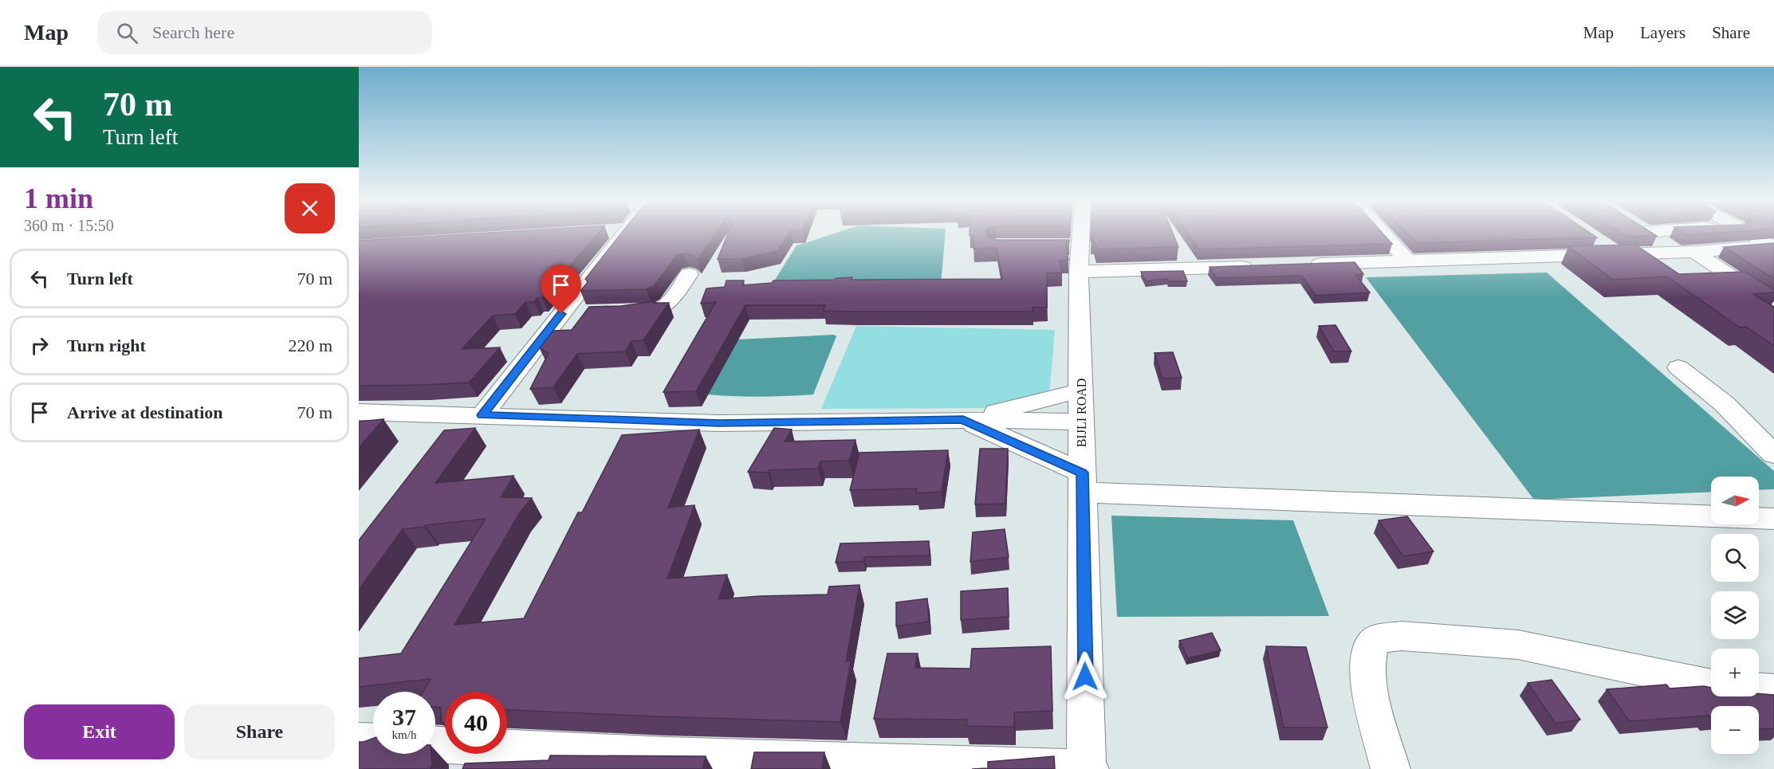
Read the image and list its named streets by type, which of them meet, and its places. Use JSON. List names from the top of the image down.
{
  "streets": {
    "street": ["BIJLI ROAD"]
  },
  "north": "right",
  "page": {
    "header": "Map",
    "search": "Search here",
    "nav": ["Map", "Layers", "Share"],
    "turn": ["70 m", "Turn left"],
    "heading": ["1 min", "360 m · 15:50"],
    "list": [
      {
        "name": "Turn left",
        "value": "70 m"
      },
      {
        "name": "Turn right",
        "value": "220 m"
      },
      {
        "name": "Arrive at destination",
        "value": "70 m"
      }
    ],
    "map_buttons": ["+", "−"],
    "speed": "37 km/h",
    "limit": "40",
    "buttons": ["Exit", "Share"]
  }
}
